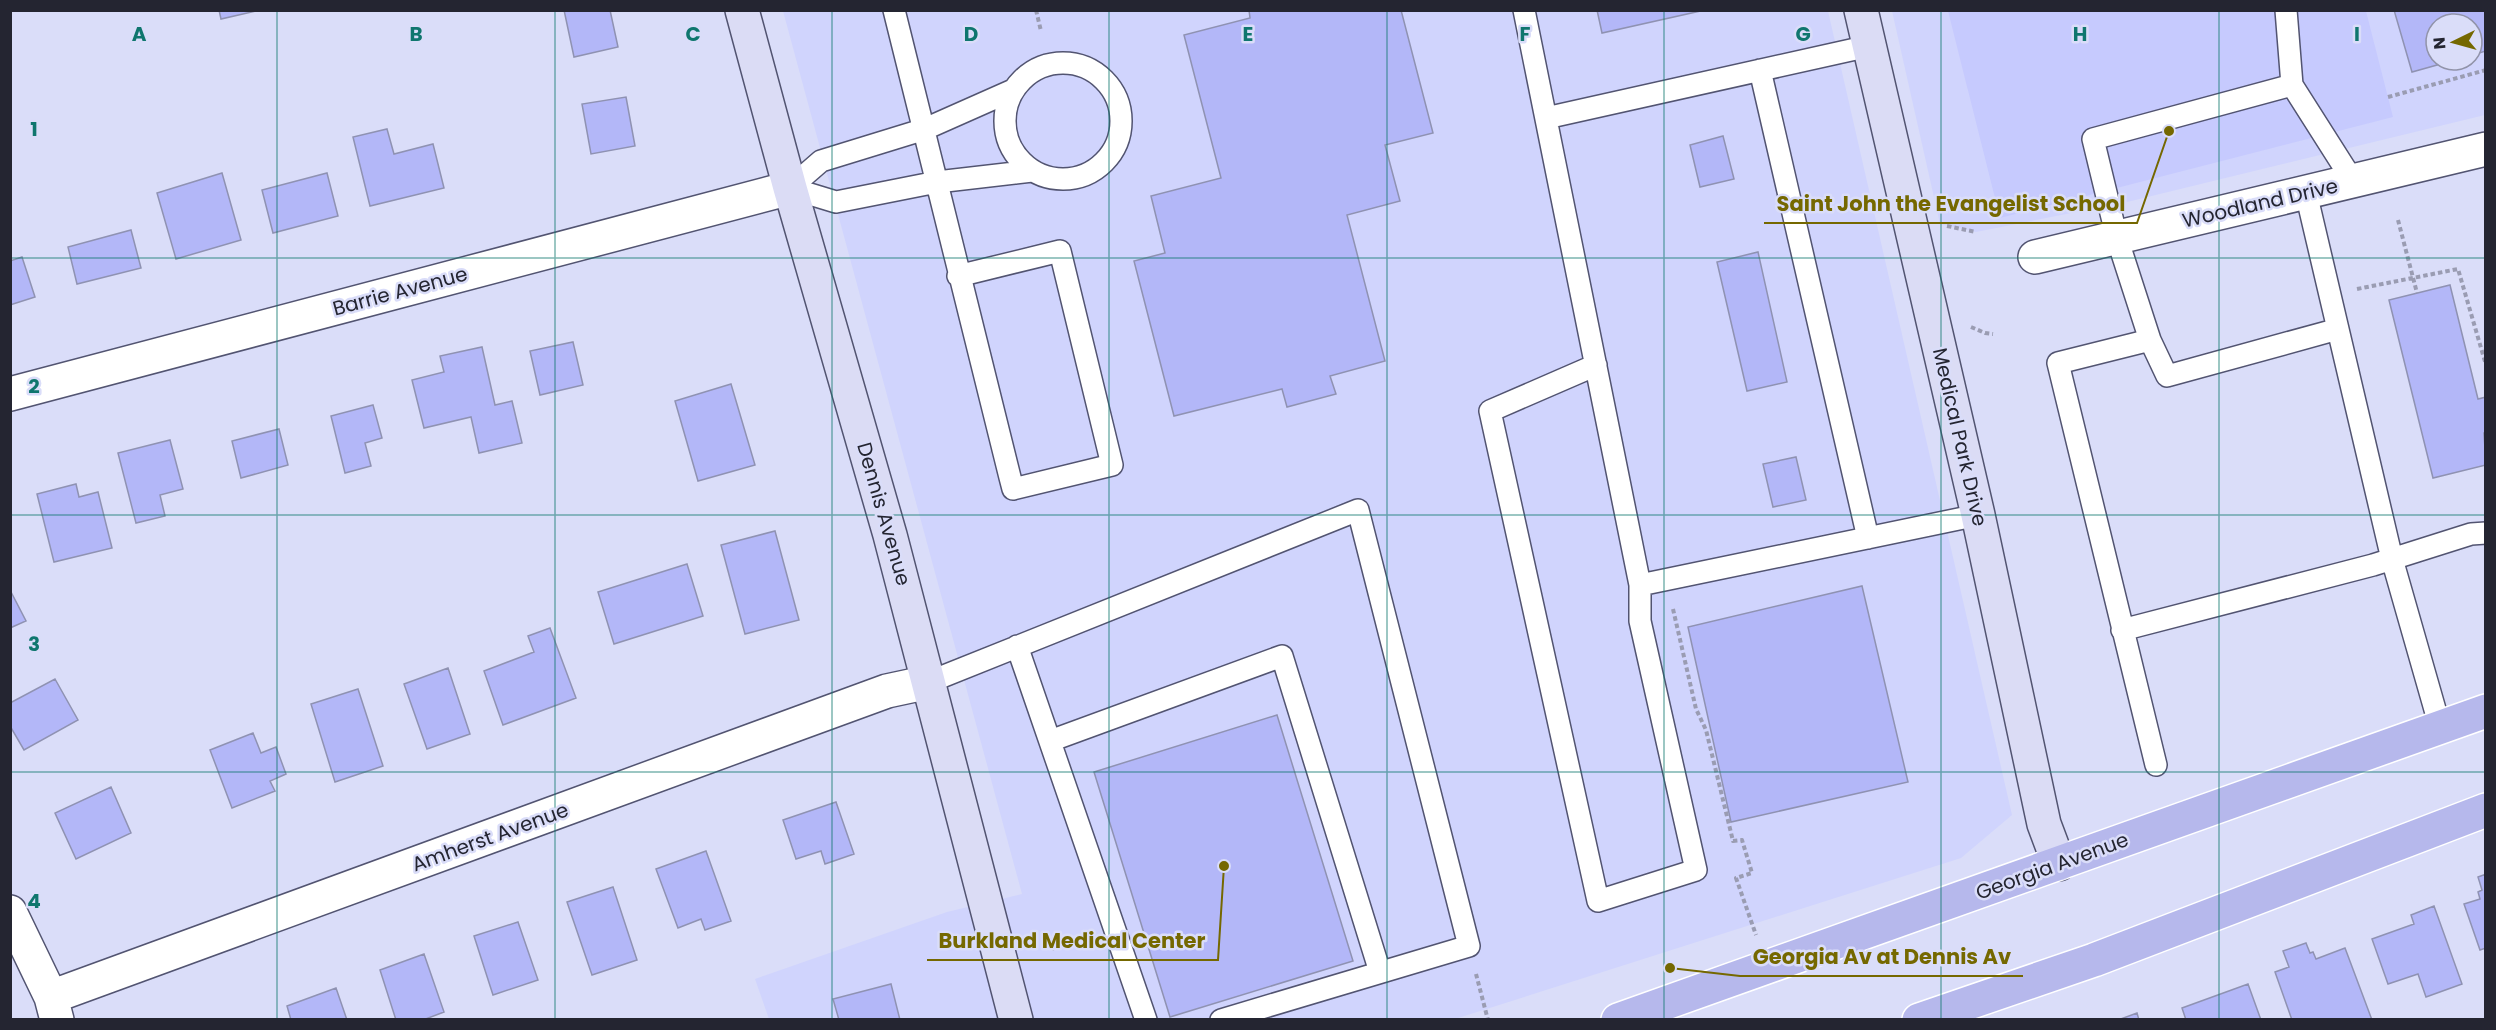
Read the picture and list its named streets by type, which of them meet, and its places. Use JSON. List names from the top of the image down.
{
  "streets": {
    "main road": ["Georgia Avenue"],
    "street": [
      "Woodland Drive",
      "Barrie Avenue",
      "Medical Park Drive",
      "Dennis Avenue",
      "Amherst Avenue"
    ]
  },
  "crossings": [
    ["Barrie Avenue", "Dennis Avenue"],
    ["Medical Park Drive", "Georgia Avenue"],
    ["Dennis Avenue", "Amherst Avenue"]
  ],
  "places": ["Saint John the Evangelist School", "Burkland Medical Center", "Georgia Av at Dennis Av"],
  "north": "left",
  "grid": {
    "columns": [
      "A",
      "B",
      "C",
      "D",
      "E",
      "F",
      "G",
      "H",
      "I"
    ],
    "rows": [
      "1",
      "2",
      "3",
      "4"
    ]
  }
}
